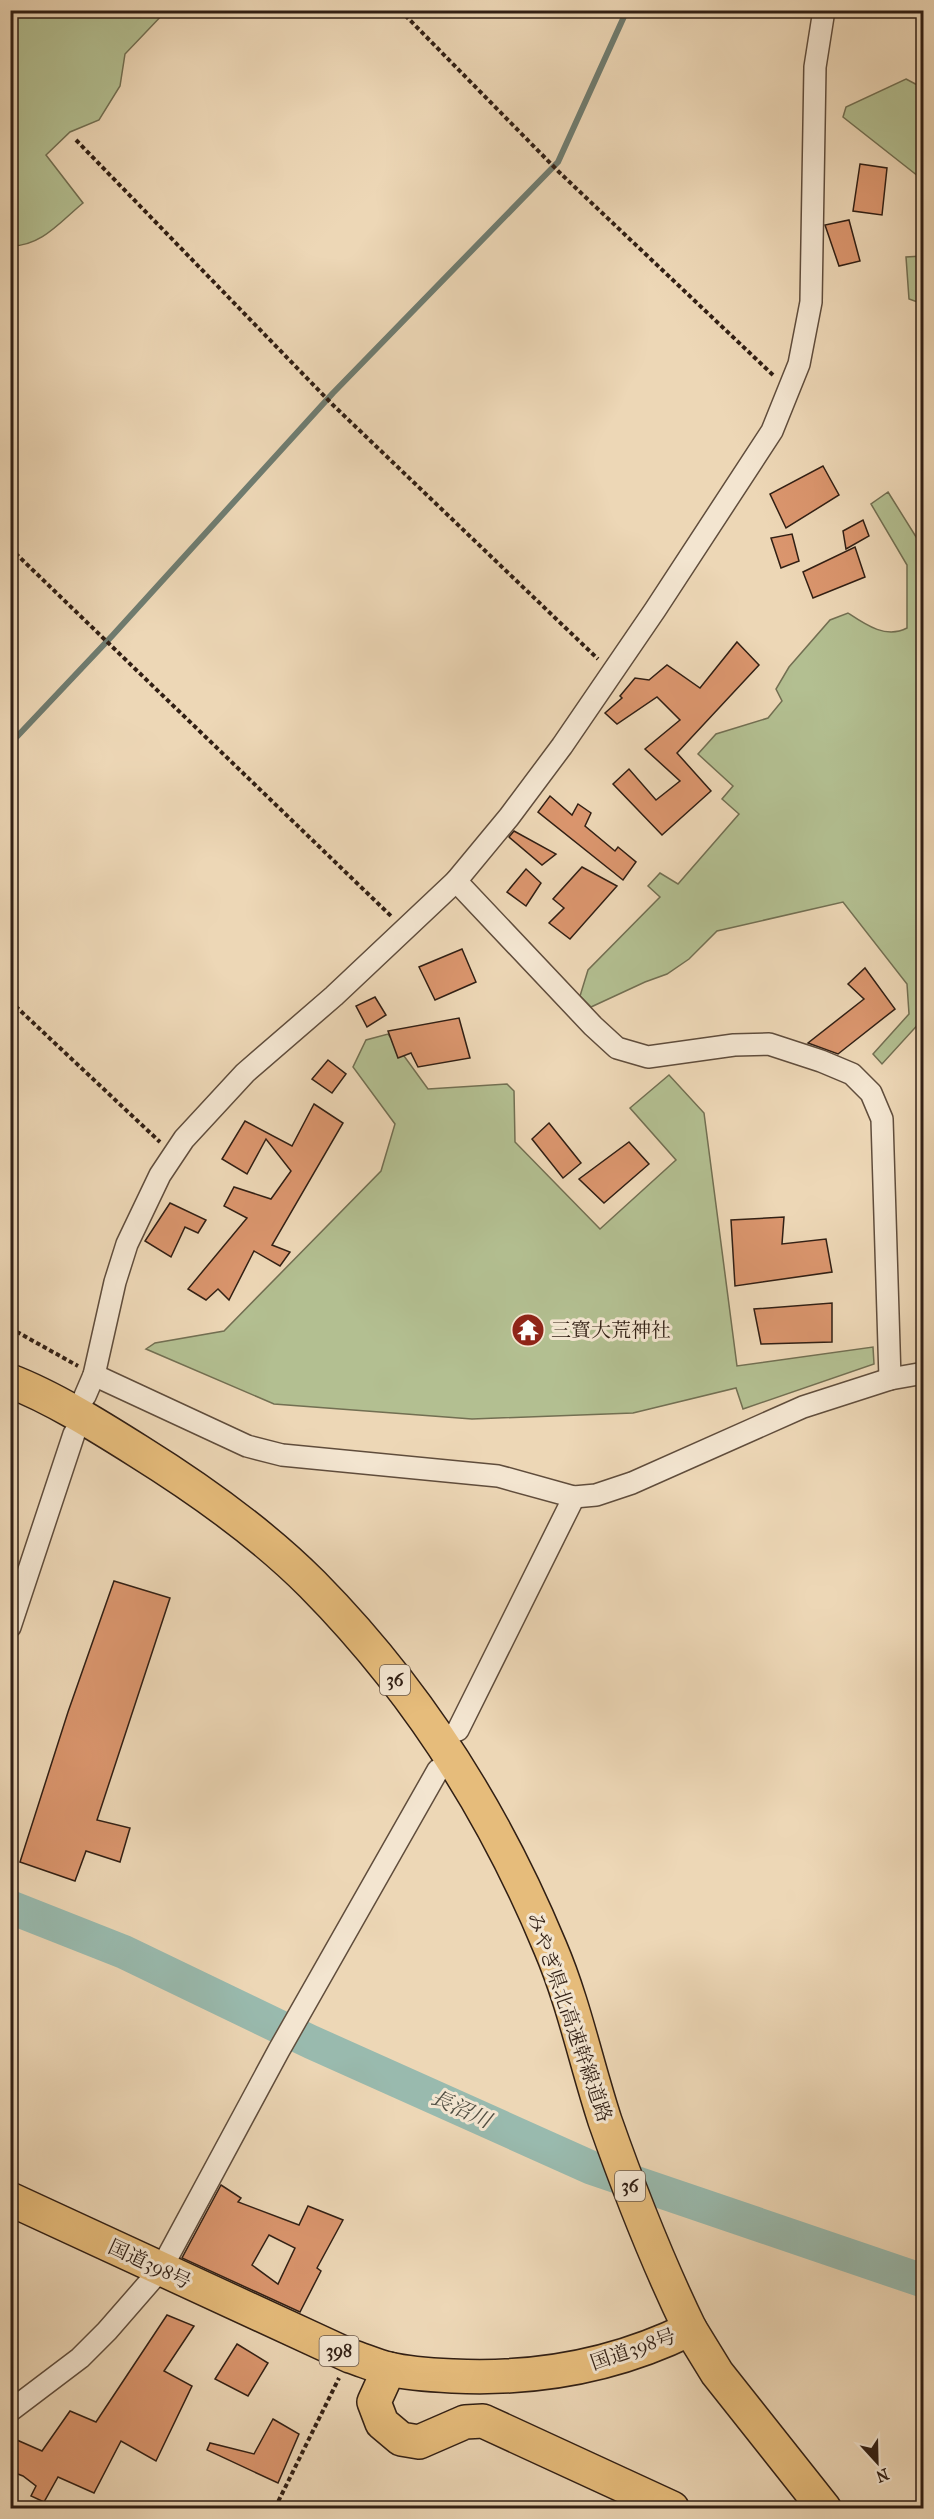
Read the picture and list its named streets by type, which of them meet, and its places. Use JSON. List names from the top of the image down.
{
  "streets": {
    "main road": [
      "36",
      "みやぎ県北高速幹線道路",
      "国道398号",
      "398"
    ]
  },
  "crossings": [
    ["みやぎ県北高速幹線道路", "国道398号"],
    ["国道398号", "398"]
  ],
  "water": ["長沼川"],
  "places": {
    "temple": ["三寳大荒神社"]
  },
  "north": "bottom"
}
